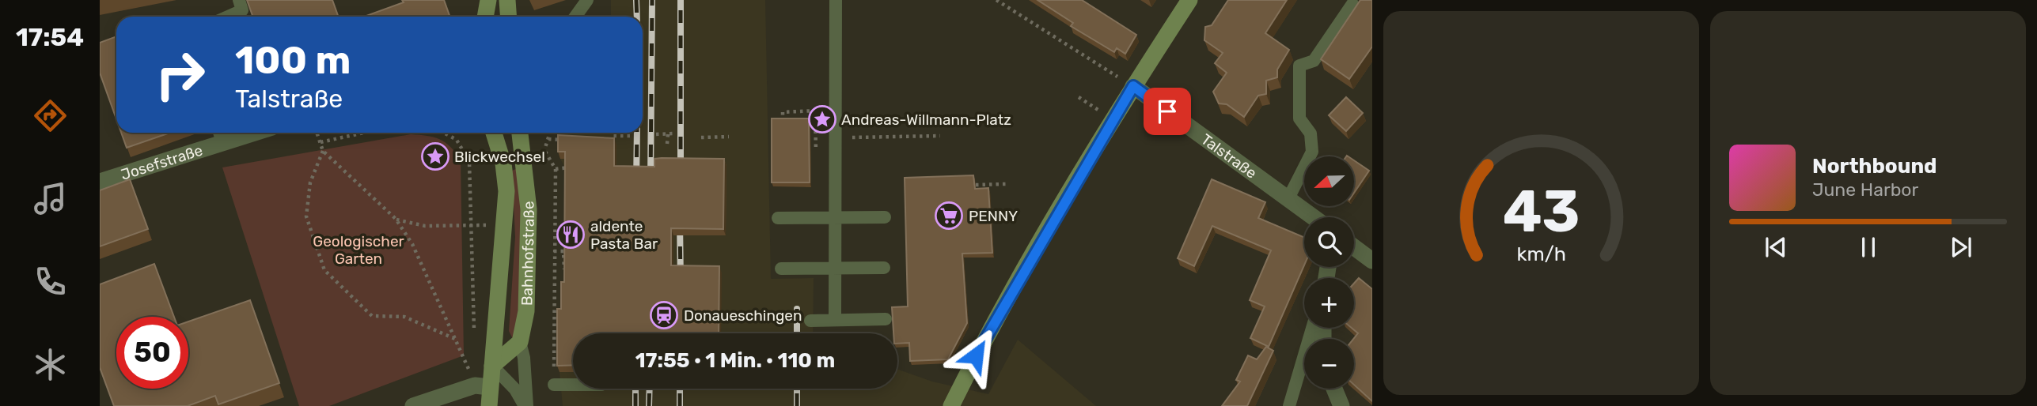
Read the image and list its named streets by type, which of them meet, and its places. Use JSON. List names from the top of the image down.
{
  "streets": {
    "main road": ["Bahnhofstraße"],
    "street": ["Talstraße", "Josefstraße"]
  },
  "parks": ["Geologischer Garten"],
  "places": {
    "place": ["Andreas-Willmann-Platz", "Blickwechsel"],
    "supermarket": ["PENNY"],
    "restaurant": ["aldente Pasta Bar"],
    "station": ["Donaueschingen"]
  },
  "north": "left",
  "page": {
    "tabs": "17:54",
    "turn": ["100 m", "Talstraße"],
    "song": ["Northbound", "June Harbor"],
    "map_buttons": ["+", "−"],
    "limit": "50",
    "trip": "17:55 · 1 Min. · 110 m",
    "gauge": ["43", "km/h"]
  }
}
